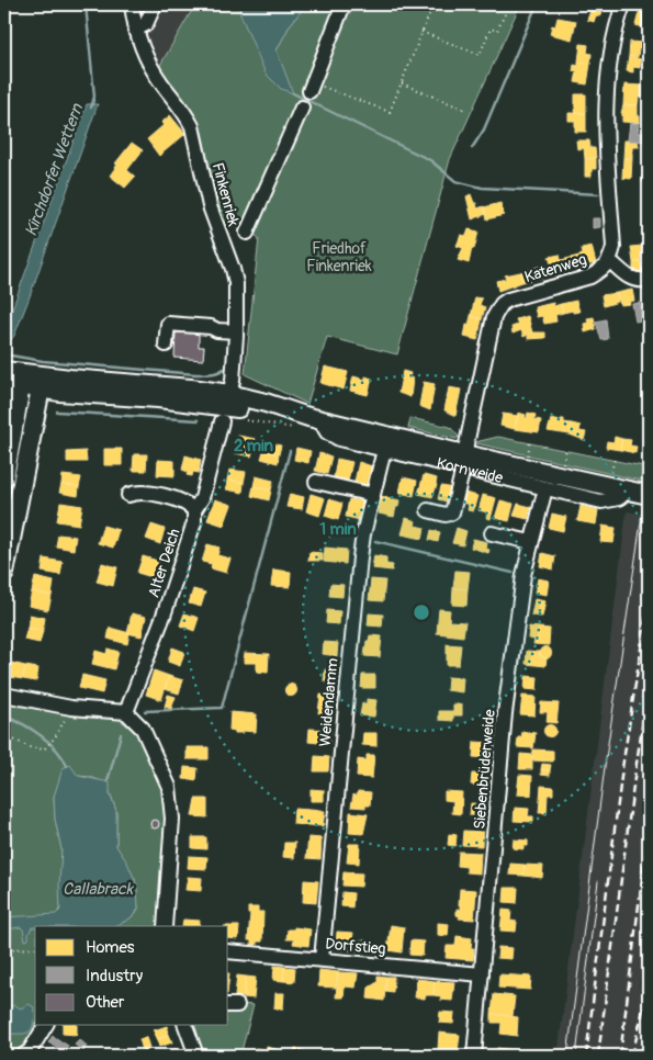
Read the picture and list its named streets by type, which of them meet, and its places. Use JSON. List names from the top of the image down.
{
  "streets": {
    "main road": ["Kornweide"],
    "street": [
      "Finkenriek",
      "Katenweg",
      "Alter Deich",
      "Weidendamm",
      "Siebenbrüderweide",
      "Dorfstieg"
    ]
  },
  "crossings": [
    ["Finkenriek", "Kornweide"],
    ["Finkenriek", "Alter Deich"],
    ["Katenweg", "Kornweide"],
    ["Kornweide", "Alter Deich"],
    ["Kornweide", "Weidendamm"],
    ["Kornweide", "Siebenbrüderweide"],
    ["Weidendamm", "Dorfstieg"],
    ["Siebenbrüderweide", "Dorfstieg"]
  ],
  "water": ["Kirchdorfer Wettern", "Callabrack"],
  "parks": ["Friedhof Finkenriek"],
  "legend": ["Homes", "Industry", "Other"],
  "rings": ["2 min", "1 min"]
}
